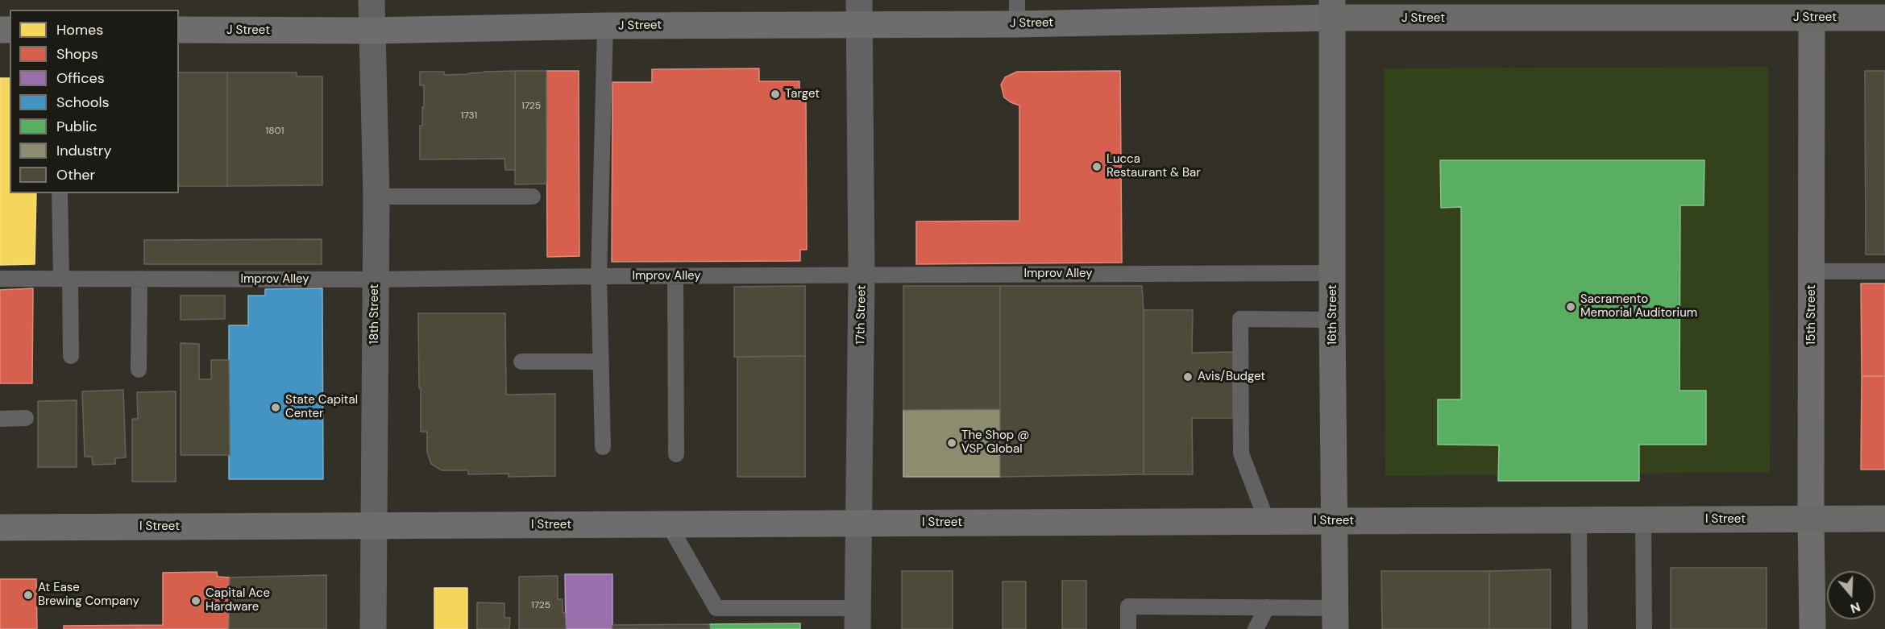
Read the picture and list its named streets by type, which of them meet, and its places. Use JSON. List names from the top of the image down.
{
  "streets": {
    "main road": [
      "J Street",
      "16th Street",
      "15th Street",
      "I Street"
    ],
    "street": ["18th Street", "17th Street"],
    "lane": ["Improv Alley"]
  },
  "crossings": [
    ["J Street", "18th Street"],
    ["J Street", "17th Street"],
    ["J Street", "16th Street"],
    ["J Street", "15th Street"],
    ["Improv Alley", "18th Street"],
    ["Improv Alley", "17th Street"],
    ["Improv Alley", "16th Street"],
    ["18th Street", "I Street"],
    ["17th Street", "I Street"],
    ["16th Street", "I Street"],
    ["15th Street", "I Street"]
  ],
  "places": [
    "Target",
    "Lucca Restaurant & Bar",
    "Sacramento Memorial Auditorium",
    "Avis/Budget",
    "State Capital Center",
    "The Shop @ VSP Global",
    "At Ease Brewing Company",
    "Capital Ace Hardware"
  ],
  "house_numbers": [
    "1725",
    "1731",
    "1801",
    "1725"
  ],
  "legend": [
    "Homes",
    "Shops",
    "Offices",
    "Schools",
    "Public",
    "Industry",
    "Other"
  ],
  "north": "bottom"
}
